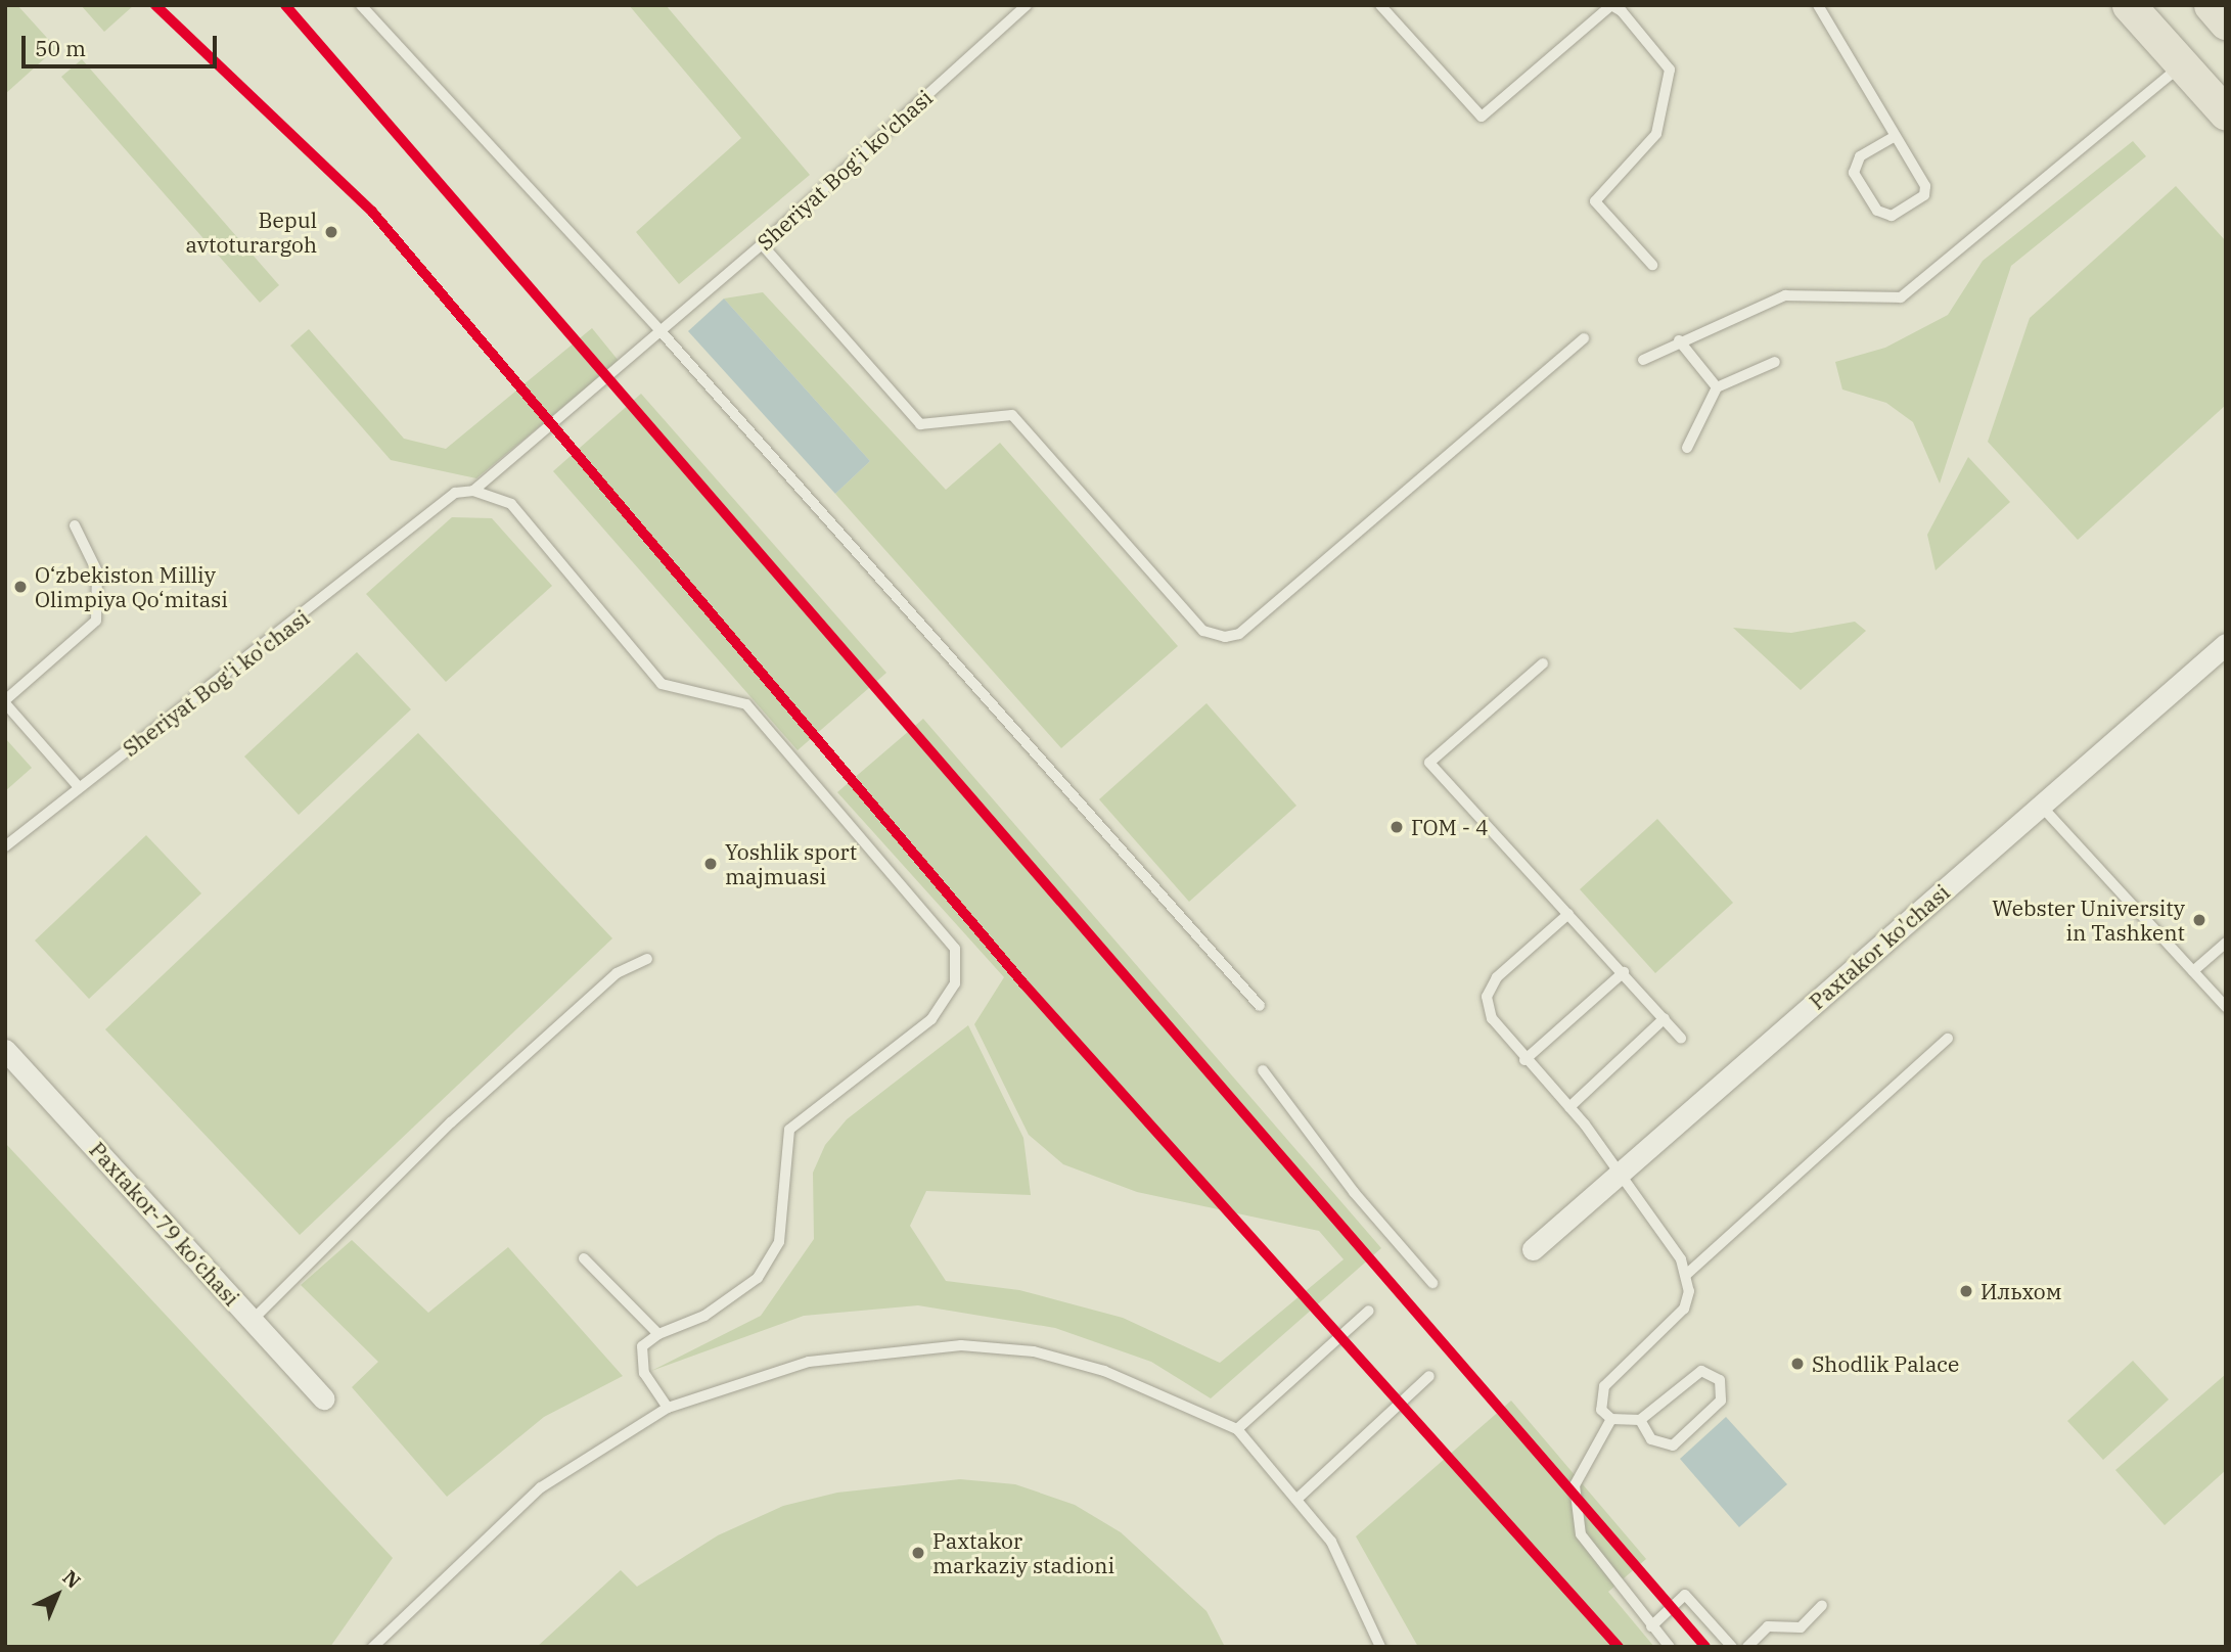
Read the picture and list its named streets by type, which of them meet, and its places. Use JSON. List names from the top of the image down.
{
  "streets": {
    "street": ["Paxtakor ko'chasi", "Paxtakor-79 ko‘chasi"],
    "lane": ["Sheriyat Bog'i ko'chasi"]
  },
  "places": [
    "Bepul avtoturargoh",
    "O‘zbekiston Milliy Olimpiya Qo‘mitasi",
    "ГОМ - 4",
    "Yoshlik sport majmuasi",
    "Webster University in Tashkent",
    "Ильхом",
    "Shodlik Palace",
    "Paxtakor markaziy stadioni"
  ],
  "scale_bar": "50 m",
  "north": "top right"
}
